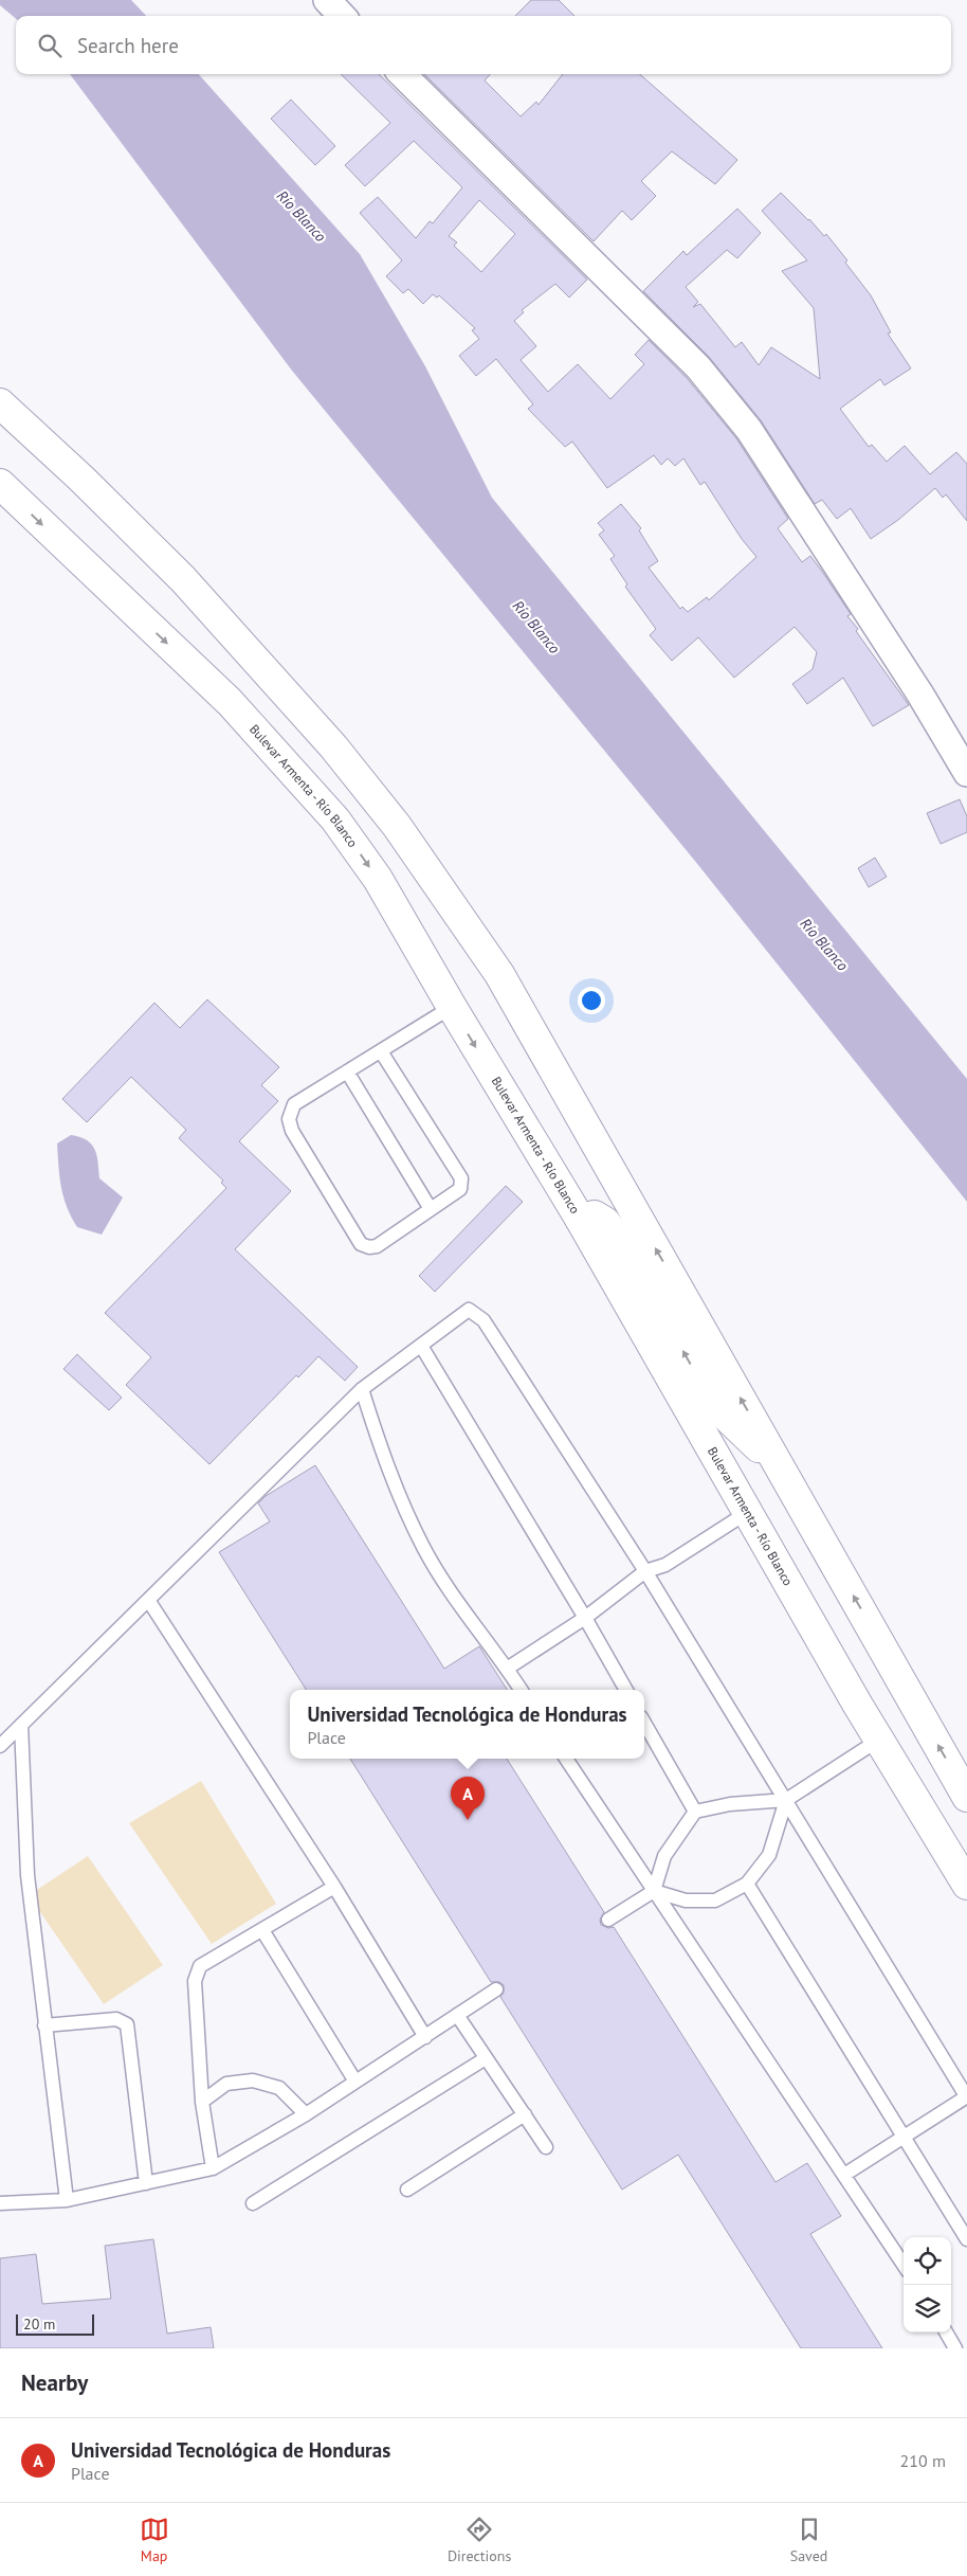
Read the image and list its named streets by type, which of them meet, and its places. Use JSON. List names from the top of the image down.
{
  "streets": {
    "main road": ["Bulevar Armenta - Río Blanco"]
  },
  "water": ["Río Blanco"],
  "scale_bar": "20 m",
  "page": {
    "search": "Search here",
    "popup": ["Universidad Tecnológica de Honduras", "Place"],
    "pins": "A",
    "scale": "20 m",
    "heading": "Nearby",
    "list": [
      {
        "mark": "A",
        "name": "Universidad Tecnológica de Honduras",
        "note": "Place",
        "value": "210 m"
      }
    ],
    "nav": ["Map", "Directions", "Saved"]
  }
}
